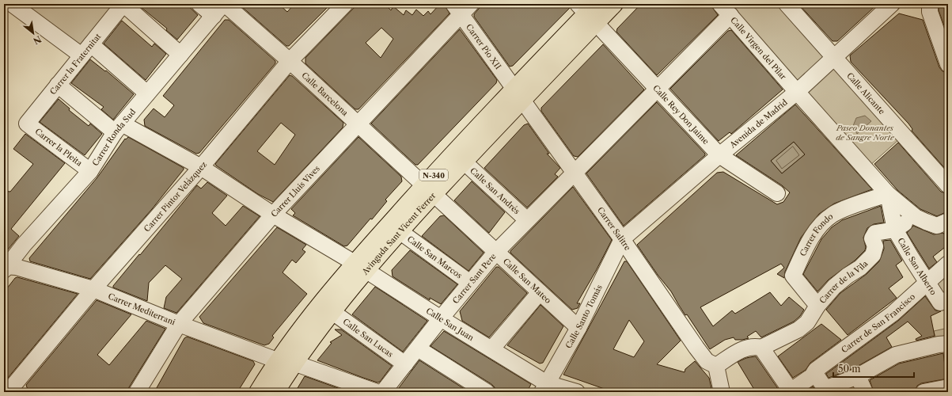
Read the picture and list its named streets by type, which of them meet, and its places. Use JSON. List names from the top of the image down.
{
  "streets": {
    "highway": ["N-340", "Avinguda Sant Vicent Ferrer"],
    "street": [
      "Carrer Pío XII",
      "Calle Virgen del Pilar",
      "Carrer la Fraternitat",
      "Calle Alicante",
      "Calle Barcelona",
      "Calle Rey Don Jaime",
      "Avenida de Madrid",
      "Carrer Ronda Sud",
      "Carrer la Pleita",
      "Carrer Lluis Vives",
      "Calle San Andrés",
      "Carrer Pintor Velázquez",
      "Carrer Salitre",
      "Carrer Fondo",
      "Calle San Marcos",
      "Calle San Alberto",
      "Carrer Sant Pere",
      "Calle San Mateo",
      "Carrer de la Vila",
      "Carrer Mediterrani",
      "Calle Santo Tomás",
      "Carrer de San Francisco",
      "Calle San Juan",
      "Calle San Lucas"
    ]
  },
  "crossings": [
    ["Carrer Pío XII", "Carrer Lluis Vives"],
    ["Carrer Pío XII", "Carrer Salitre"],
    ["Carrer Pío XII", "Avinguda Sant Vicent Ferrer"],
    ["Calle Virgen del Pilar", "Avenida de Madrid"],
    ["Calle Virgen del Pilar", "Carrer Fondo"],
    ["Calle Virgen del Pilar", "Calle San Alberto"],
    ["Calle Virgen del Pilar", "Carrer Sant Pere"],
    ["Calle Virgen del Pilar", "Carrer de la Vila"],
    ["Carrer la Fraternitat", "Carrer la Pleita"],
    ["Carrer la Fraternitat", "Calle San Juan"],
    ["Calle Alicante", "Avenida de Madrid"],
    ["Calle Barcelona", "Carrer Ronda Sud"],
    ["Calle Barcelona", "Carrer Lluis Vives"],
    ["Calle Barcelona", "Carrer Pintor Velázquez"],
    ["Calle Barcelona", "Avinguda Sant Vicent Ferrer"],
    ["Calle Barcelona", "Calle San Mateo"],
    ["Calle Rey Don Jaime", "Avenida de Madrid"],
    ["Calle Rey Don Jaime", "Avinguda Sant Vicent Ferrer"],
    ["Calle Rey Don Jaime", "Carrer Sant Pere"],
    ["Avenida de Madrid", "Carrer Salitre"],
    ["Avenida de Madrid", "Calle Santo Tomás"],
    ["Carrer Ronda Sud", "Carrer la Pleita"],
    ["Carrer Ronda Sud", "Carrer Mediterrani"],
    ["Carrer Ronda Sud", "Calle San Juan"],
    ["Carrer Lluis Vives", "Carrer Mediterrani"],
    ["Carrer Lluis Vives", "Calle San Juan"],
    ["Calle San Andrés", "Avinguda Sant Vicent Ferrer"],
    ["Calle San Andrés", "Carrer Sant Pere"],
    ["Carrer Pintor Velázquez", "Carrer Mediterrani"],
    ["Carrer Pintor Velázquez", "Calle San Juan"],
    ["Carrer Salitre", "Avinguda Sant Vicent Ferrer"],
    ["Carrer Salitre", "Carrer Sant Pere"],
    ["Carrer Salitre", "Calle Santo Tomás"],
    ["Avinguda Sant Vicent Ferrer", "Calle San Marcos"],
    ["Avinguda Sant Vicent Ferrer", "Calle San Mateo"],
    ["Avinguda Sant Vicent Ferrer", "Carrer Mediterrani"],
    ["Avinguda Sant Vicent Ferrer", "Calle San Juan"],
    ["Avinguda Sant Vicent Ferrer", "Calle San Lucas"],
    ["Carrer Fondo", "Calle San Alberto"],
    ["Carrer Fondo", "Carrer de la Vila"],
    ["Calle San Marcos", "Carrer Sant Pere"],
    ["Calle San Alberto", "Carrer de la Vila"],
    ["Calle San Alberto", "Carrer de San Francisco"],
    ["Carrer Sant Pere", "Calle San Mateo"],
    ["Carrer Sant Pere", "Calle San Juan"],
    ["Carrer Sant Pere", "Calle San Lucas"],
    ["Calle San Mateo", "Calle Santo Tomás"],
    ["Calle Santo Tomás", "Calle San Juan"]
  ],
  "parks": ["Paseo Donantes de Sangre Norte"],
  "scale_bar": "50 m",
  "north": "bottom right"
}
